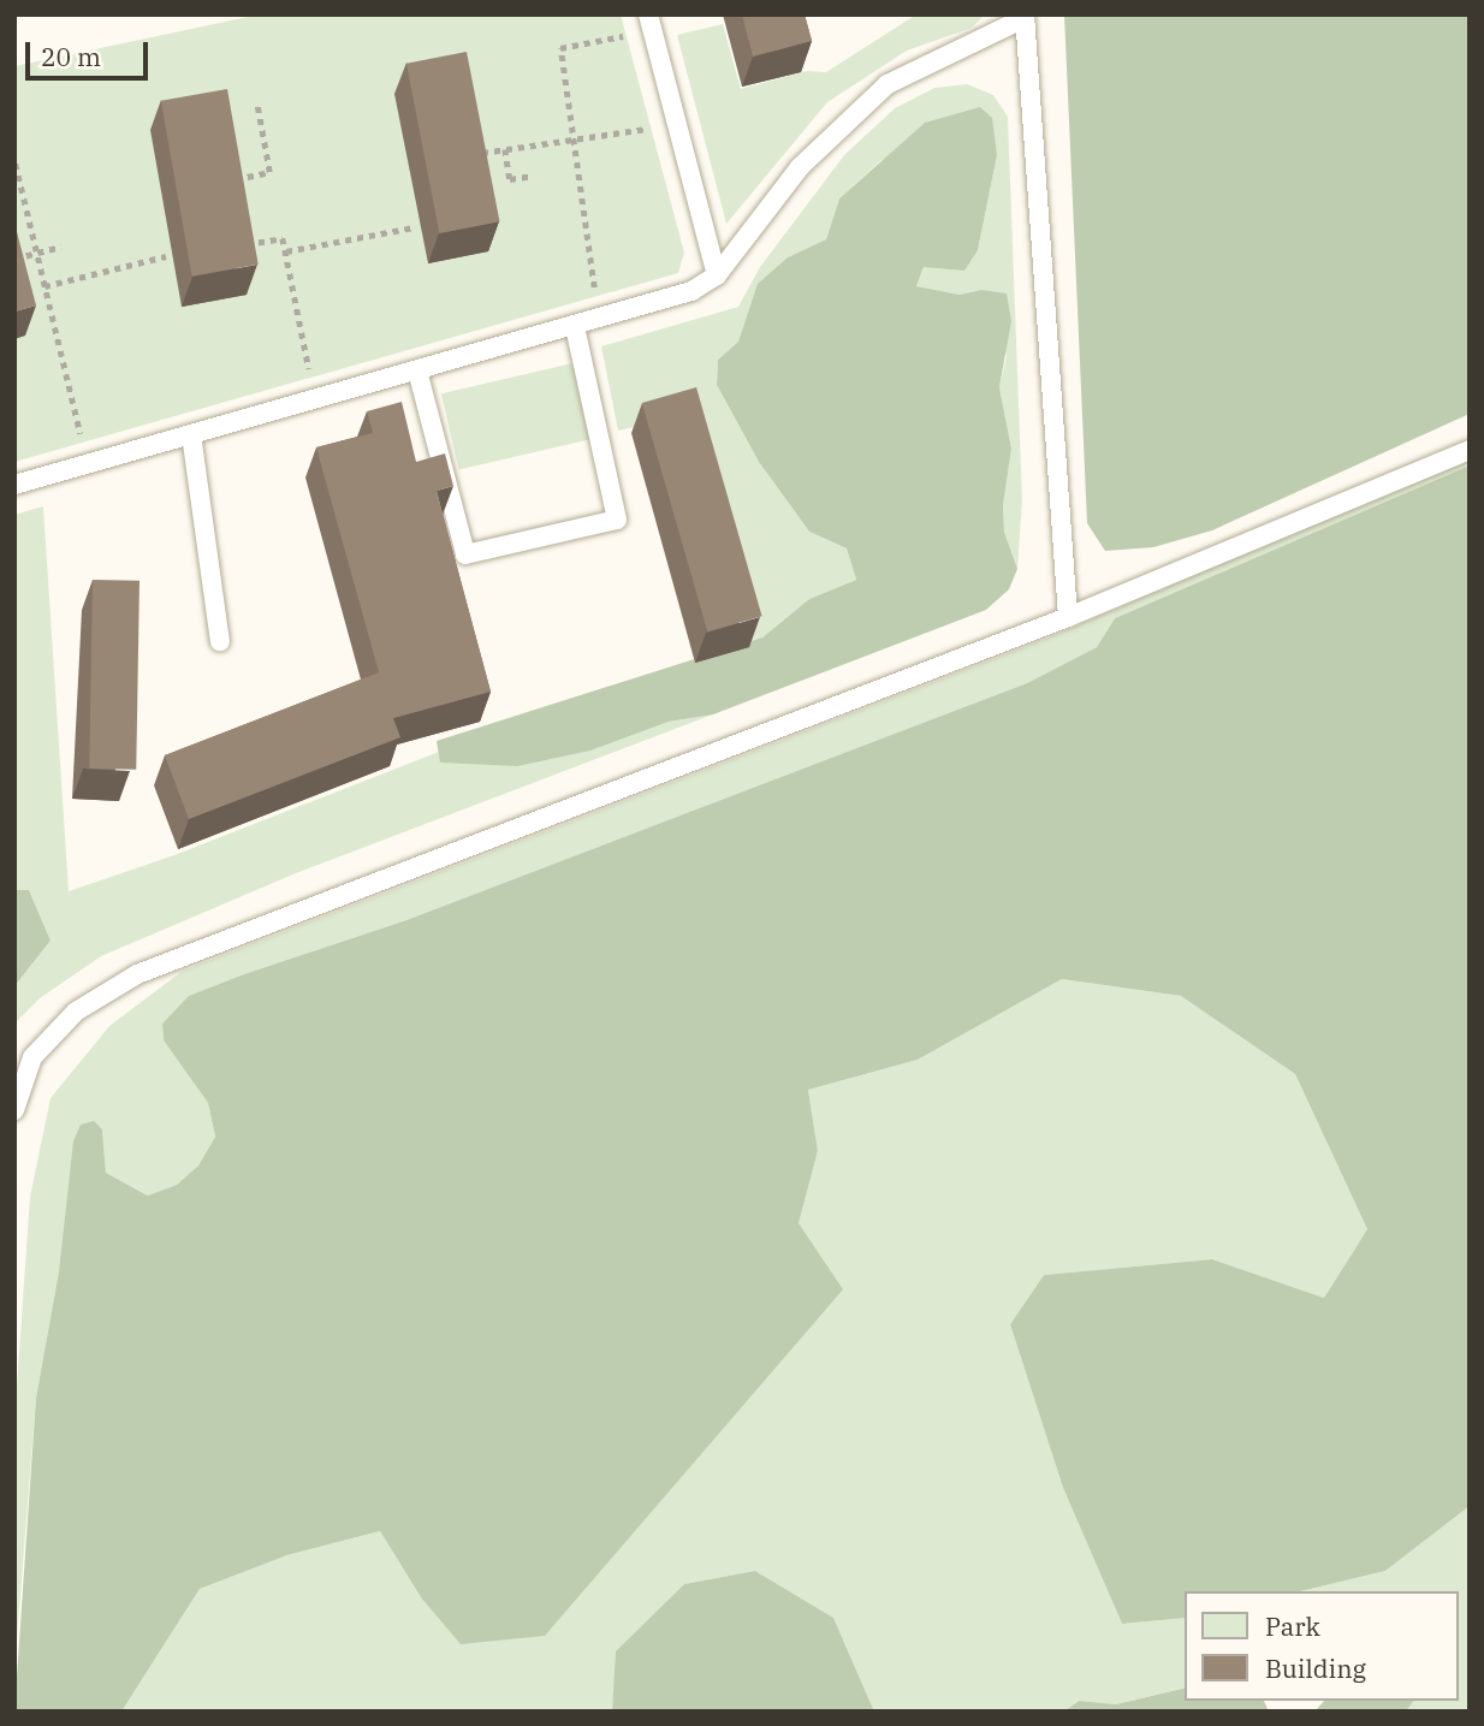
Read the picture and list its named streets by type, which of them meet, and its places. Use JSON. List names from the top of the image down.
{
  "legend": ["Park", "Building"],
  "scale_bar": "20 m"
}
